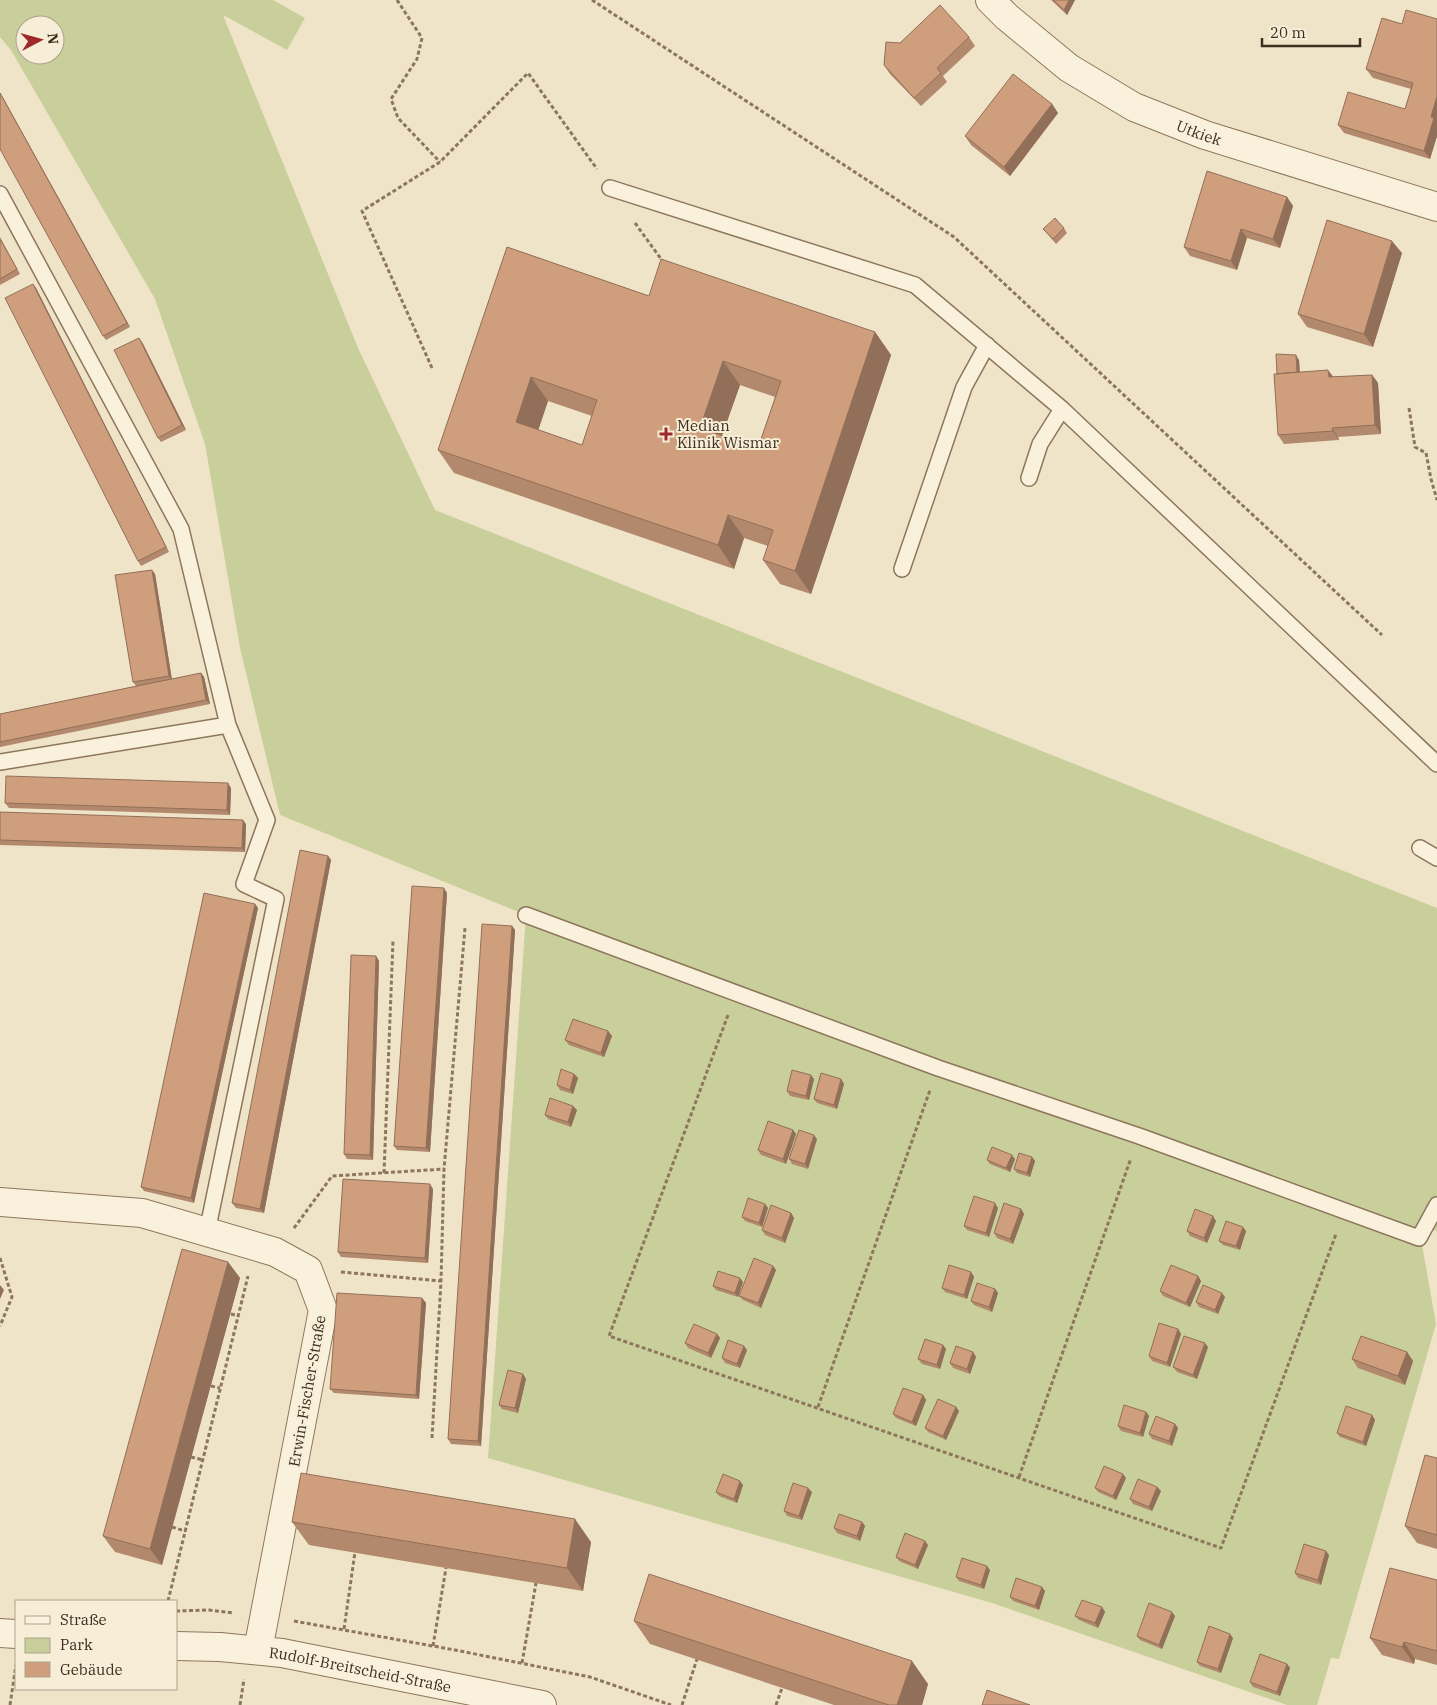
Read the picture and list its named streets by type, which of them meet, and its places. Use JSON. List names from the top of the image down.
{
  "streets": {
    "street": ["Utkiek", "Erwin-Fischer-Straße", "Rudolf-Breitscheid-Straße"]
  },
  "crossings": [
    ["Erwin-Fischer-Straße", "Rudolf-Breitscheid-Straße"]
  ],
  "places": {
    "health": ["Median Klinik Wismar"]
  },
  "legend": ["Straße", "Park", "Gebäude"],
  "scale_bar": "20 m",
  "north": "right"
}
